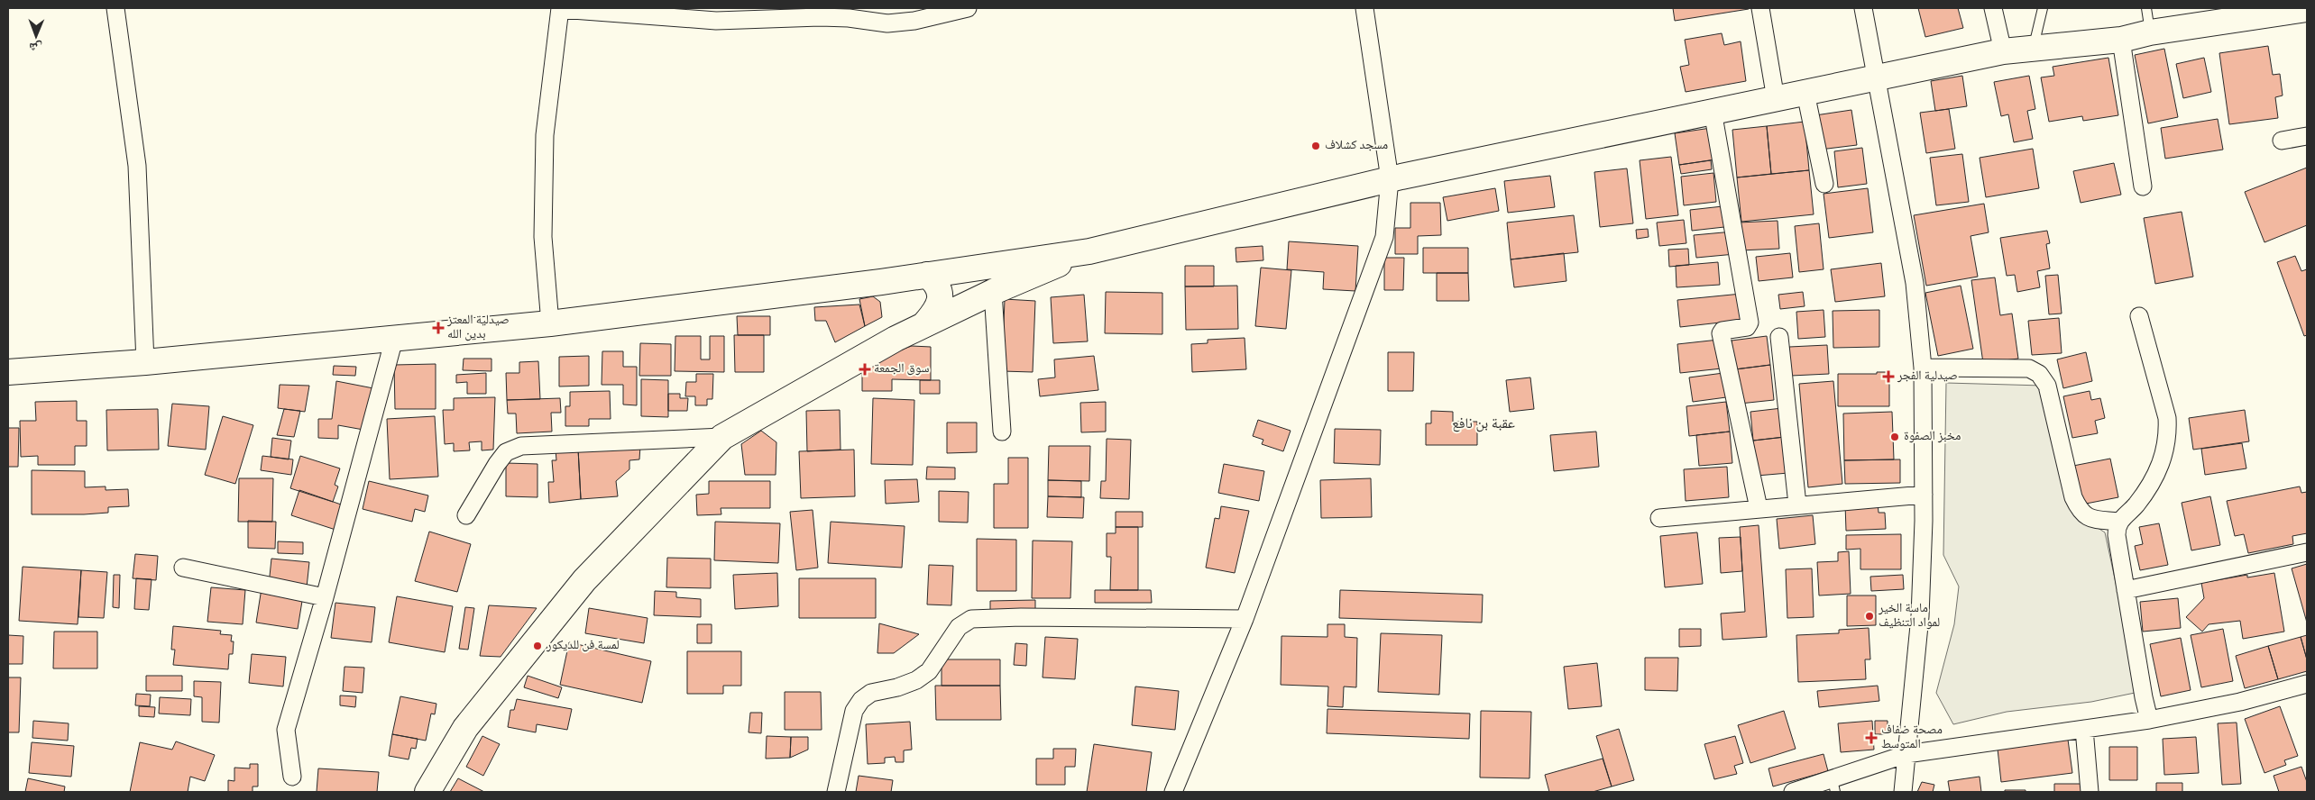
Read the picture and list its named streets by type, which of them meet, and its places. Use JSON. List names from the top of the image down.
{
  "districts": ["عقبة بن نافع"],
  "places": {
    "other": [
      "مسجد كشلاف",
      "مخبز الصفوة",
      "ماسة الخير لمواد التنظيف",
      "لمسة فن للديكور"
    ],
    "health": [
      "صيدلية المعتز بدين الله",
      "سوق الجمعة",
      "صيدلية الفجر",
      "مصحة ضفاف المتوسط"
    ]
  },
  "north": "bottom"
}
